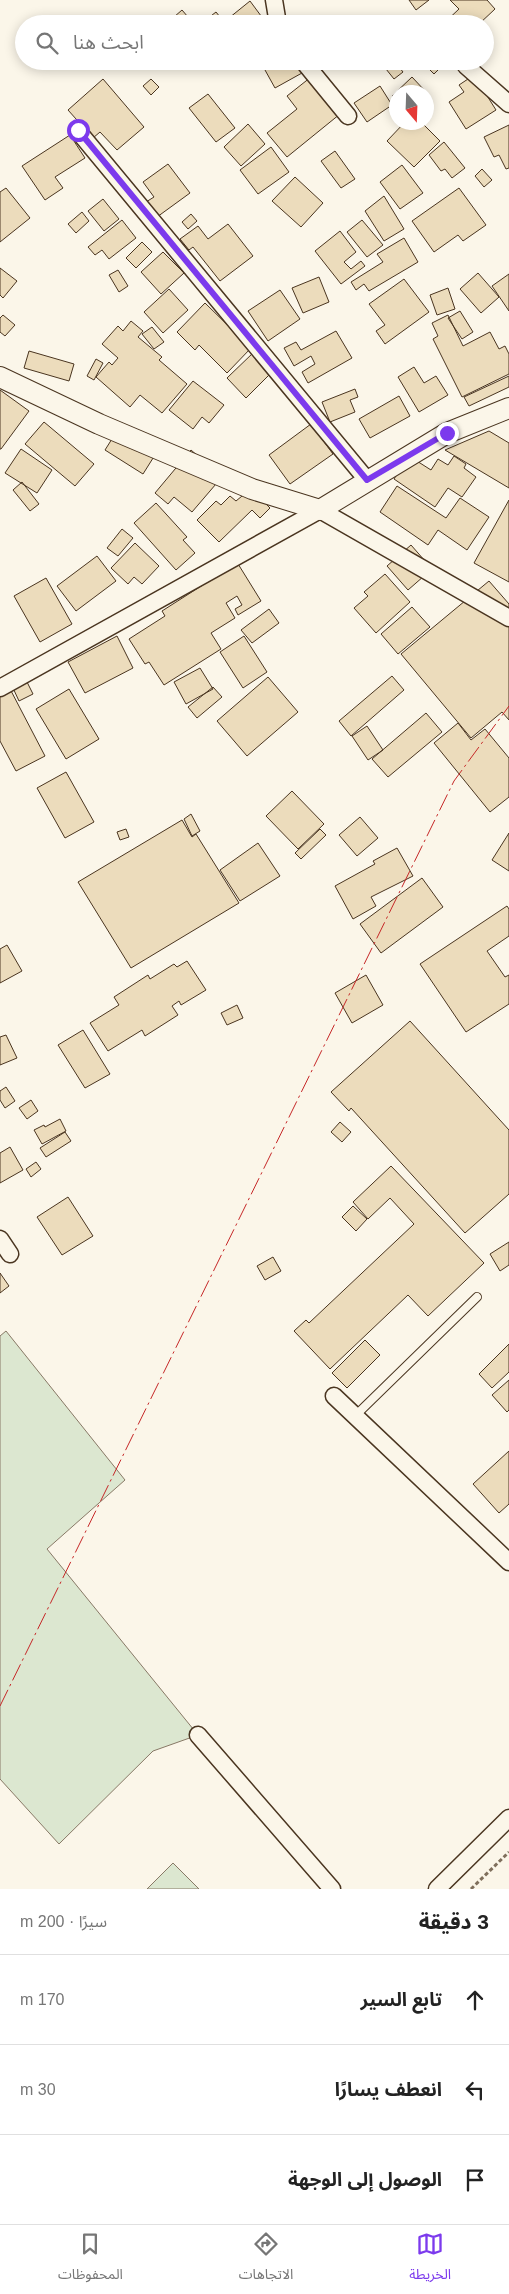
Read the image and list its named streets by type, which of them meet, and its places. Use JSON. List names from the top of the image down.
{
  "north": "bottom",
  "page": {
    "search": "ابحث هنا",
    "heading": ["3 دقيقة", "سيرًا · 200 m"],
    "list": [
      ["تابع السير", "170 m"],
      ["انعطف يسارًا", "30 m"],
      "الوصول إلى الوجهة"
    ],
    "nav": ["الخريطة", "الاتجاهات", "المحفوظات"]
  }
}
